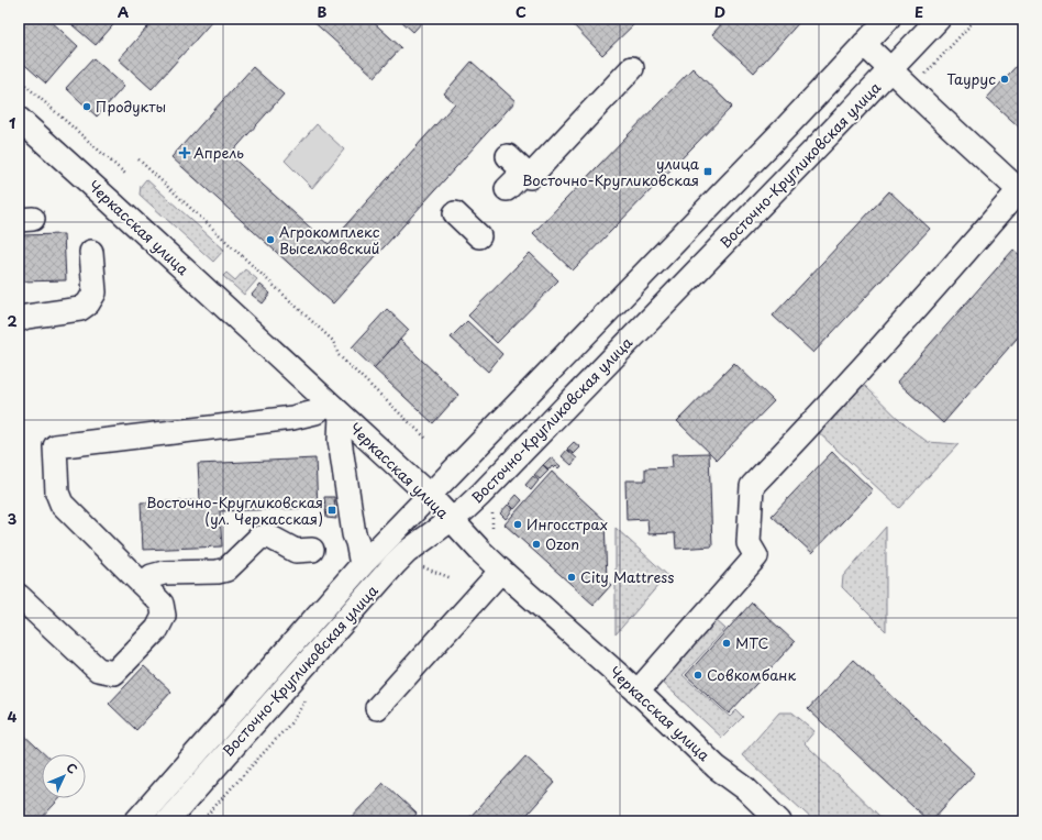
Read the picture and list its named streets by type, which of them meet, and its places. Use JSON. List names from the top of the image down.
{
  "streets": {
    "street": ["Восточно-Кругликовская улица", "Черкасская улица"]
  },
  "crossings": [
    ["Восточно-Кругликовская улица", "Черкасская улица"]
  ],
  "places": {
    "other": [
      "Таурус",
      "Продукты",
      "Агрокомплекс Выселковский",
      "Ингосстрах",
      "Ozon",
      "City Mattress",
      "МТС",
      "Совкомбанк"
    ],
    "health": ["Апрель"],
    "transit": ["улица Восточно-Кругликовская", "Восточно-Кругликовская (ул. Черкасская)"]
  },
  "north": "top right",
  "grid": {
    "columns": [
      "A",
      "B",
      "C",
      "D",
      "E"
    ],
    "rows": [
      "1",
      "2",
      "3",
      "4"
    ]
  }
}
